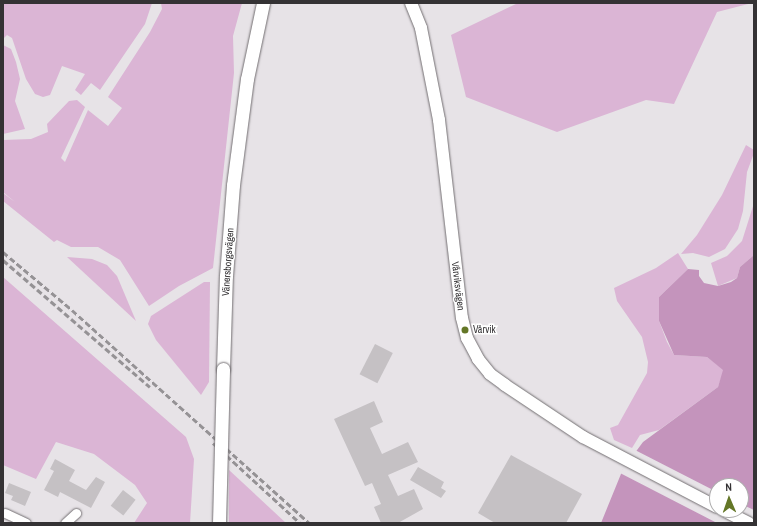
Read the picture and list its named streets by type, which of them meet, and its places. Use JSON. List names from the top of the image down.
{
  "streets": {
    "main road": ["Vänersborgsvägen"],
    "street": ["Vårviksvägen"]
  },
  "places": ["Vårvik"],
  "north": "top"
}
